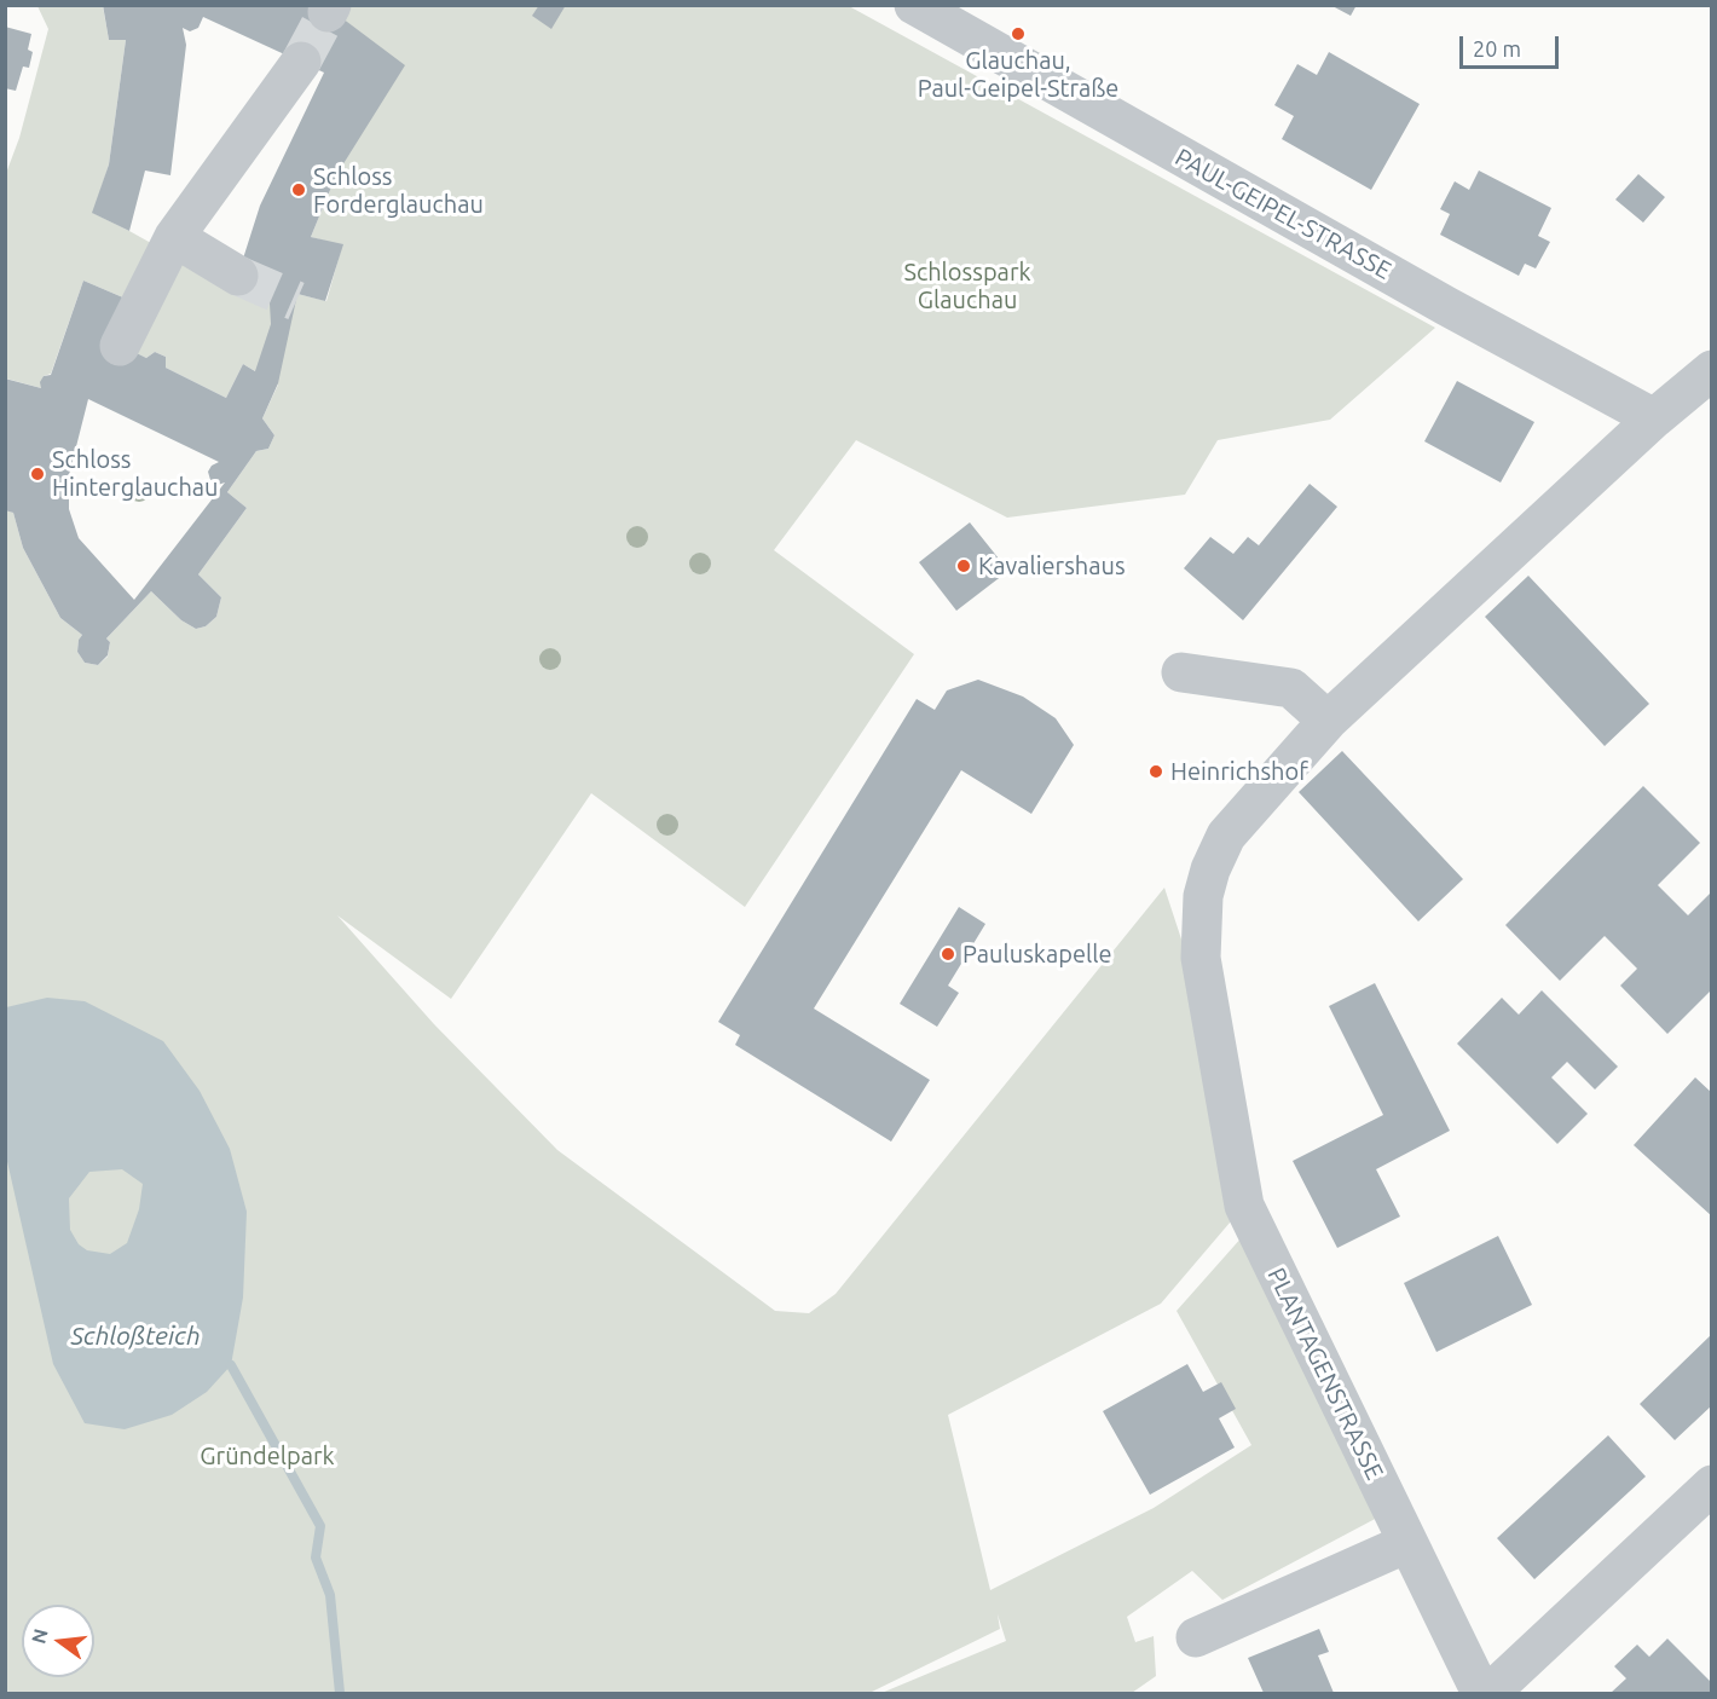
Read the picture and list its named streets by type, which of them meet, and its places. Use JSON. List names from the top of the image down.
{
  "streets": {
    "street": ["PAUL-GEIPEL-STRASSE", "PLANTAGENSTRASSE"]
  },
  "water": ["Schloßteich"],
  "parks": ["Schlosspark Glauchau", "Gründelpark"],
  "places": [
    "Glauchau, Paul-Geipel-Straße",
    "Schloss Forderglauchau",
    "Schloss Hinterglauchau",
    "Kavaliershaus",
    "Heinrichshof",
    "Pauluskapelle"
  ],
  "scale_bar": "20 m",
  "north": "left"
}
